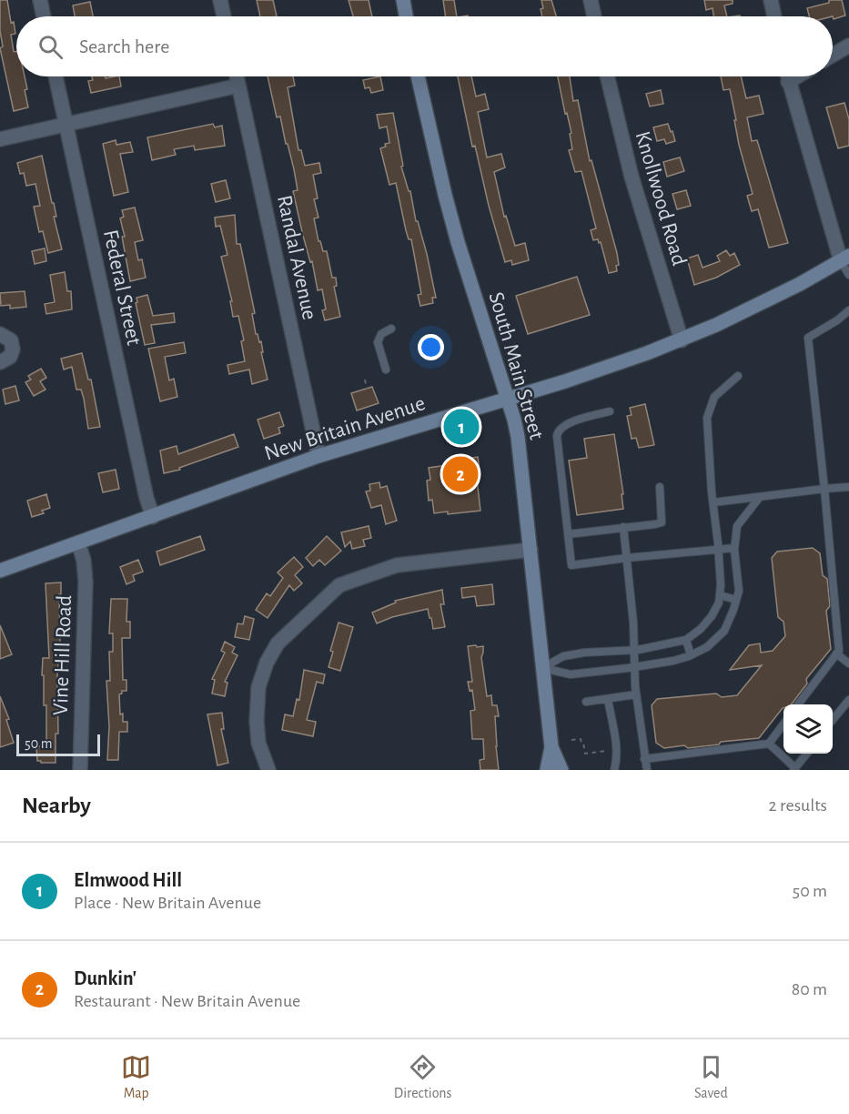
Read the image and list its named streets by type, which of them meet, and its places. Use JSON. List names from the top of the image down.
{
  "streets": {
    "main road": ["South Main Street", "New Britain Avenue"],
    "street": [
      "Knollwood Road",
      "Randal Avenue",
      "Federal Street",
      "Vine Hill Road"
    ]
  },
  "crossings": [
    ["Knollwood Road", "New Britain Avenue"],
    ["Randal Avenue", "New Britain Avenue"],
    ["Federal Street", "New Britain Avenue"],
    ["South Main Street", "New Britain Avenue"],
    ["New Britain Avenue", "Vine Hill Road"]
  ],
  "scale_bar": "50 m",
  "page": {
    "search": "Search here",
    "pins": ["1", "2"],
    "scale": "50 m",
    "heading": ["Nearby", "2 results"],
    "list": [
      {
        "mark": "1",
        "name": "Elmwood Hill",
        "note": "Place · New Britain Avenue",
        "value": "50 m"
      },
      {
        "mark": "2",
        "name": "Dunkin'",
        "note": "Restaurant · New Britain Avenue",
        "value": "80 m"
      }
    ],
    "nav": ["Map", "Directions", "Saved"]
  }
}
